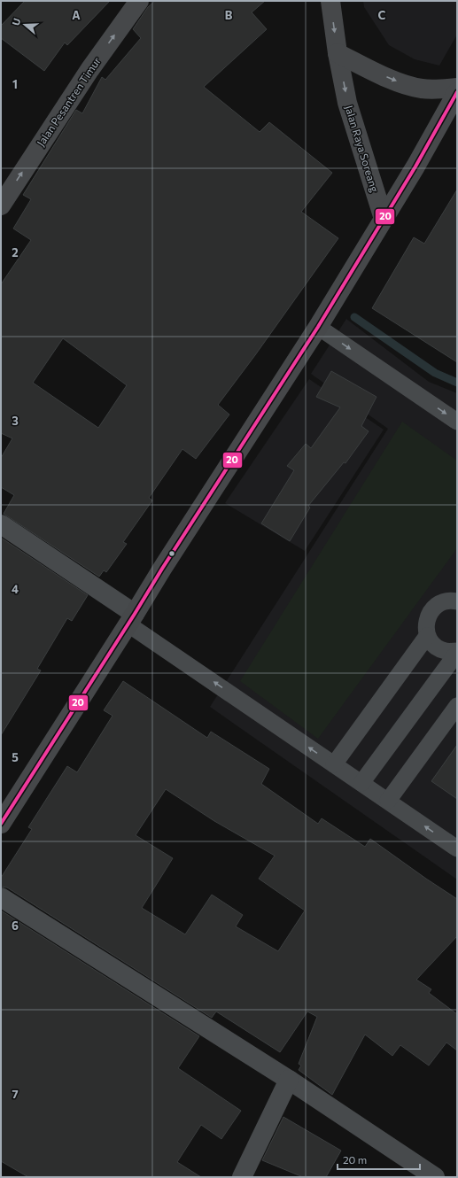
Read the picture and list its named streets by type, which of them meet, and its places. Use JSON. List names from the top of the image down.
{
  "streets": {
    "main road": ["Jalan Pesantren Timur", "Jalan Raya Soreang"]
  },
  "one_way": ["Jalan Pesantren Timur", "Jalan Raya Soreang"],
  "lines": ["transit line 20"],
  "scale_bar": "20 m",
  "north": "left",
  "grid": {
    "columns": ["A", "B", "C"],
    "rows": [
      "1",
      "2",
      "3",
      "4",
      "5",
      "6",
      "7"
    ]
  }
}
